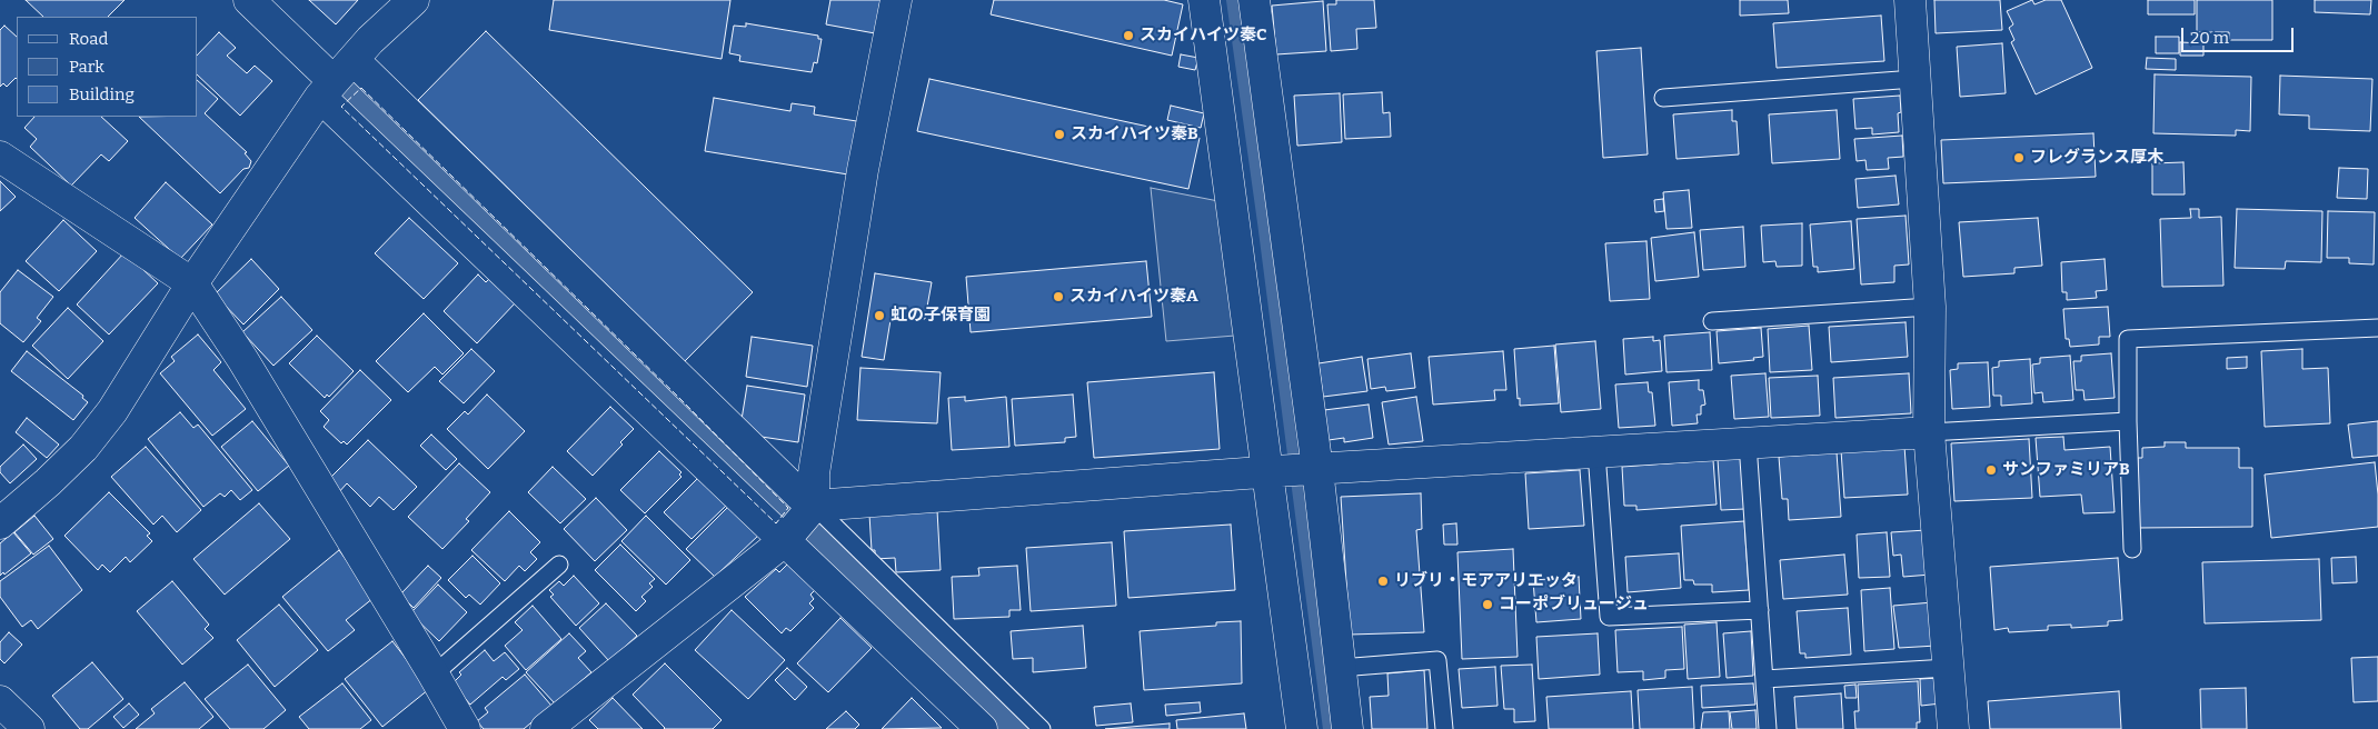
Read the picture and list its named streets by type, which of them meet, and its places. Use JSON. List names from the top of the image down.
{
  "places": [
    "スカイハイツ秦C",
    "スカイハイツ秦B",
    "フレグランス厚木",
    "スカイハイツ秦A",
    "虹の子保育園",
    "サンファミリアB",
    "リブリ・モアアリエッタ",
    "コーポブリュージュ"
  ],
  "legend": ["Road", "Park", "Building"],
  "scale_bar": "20 m"
}
